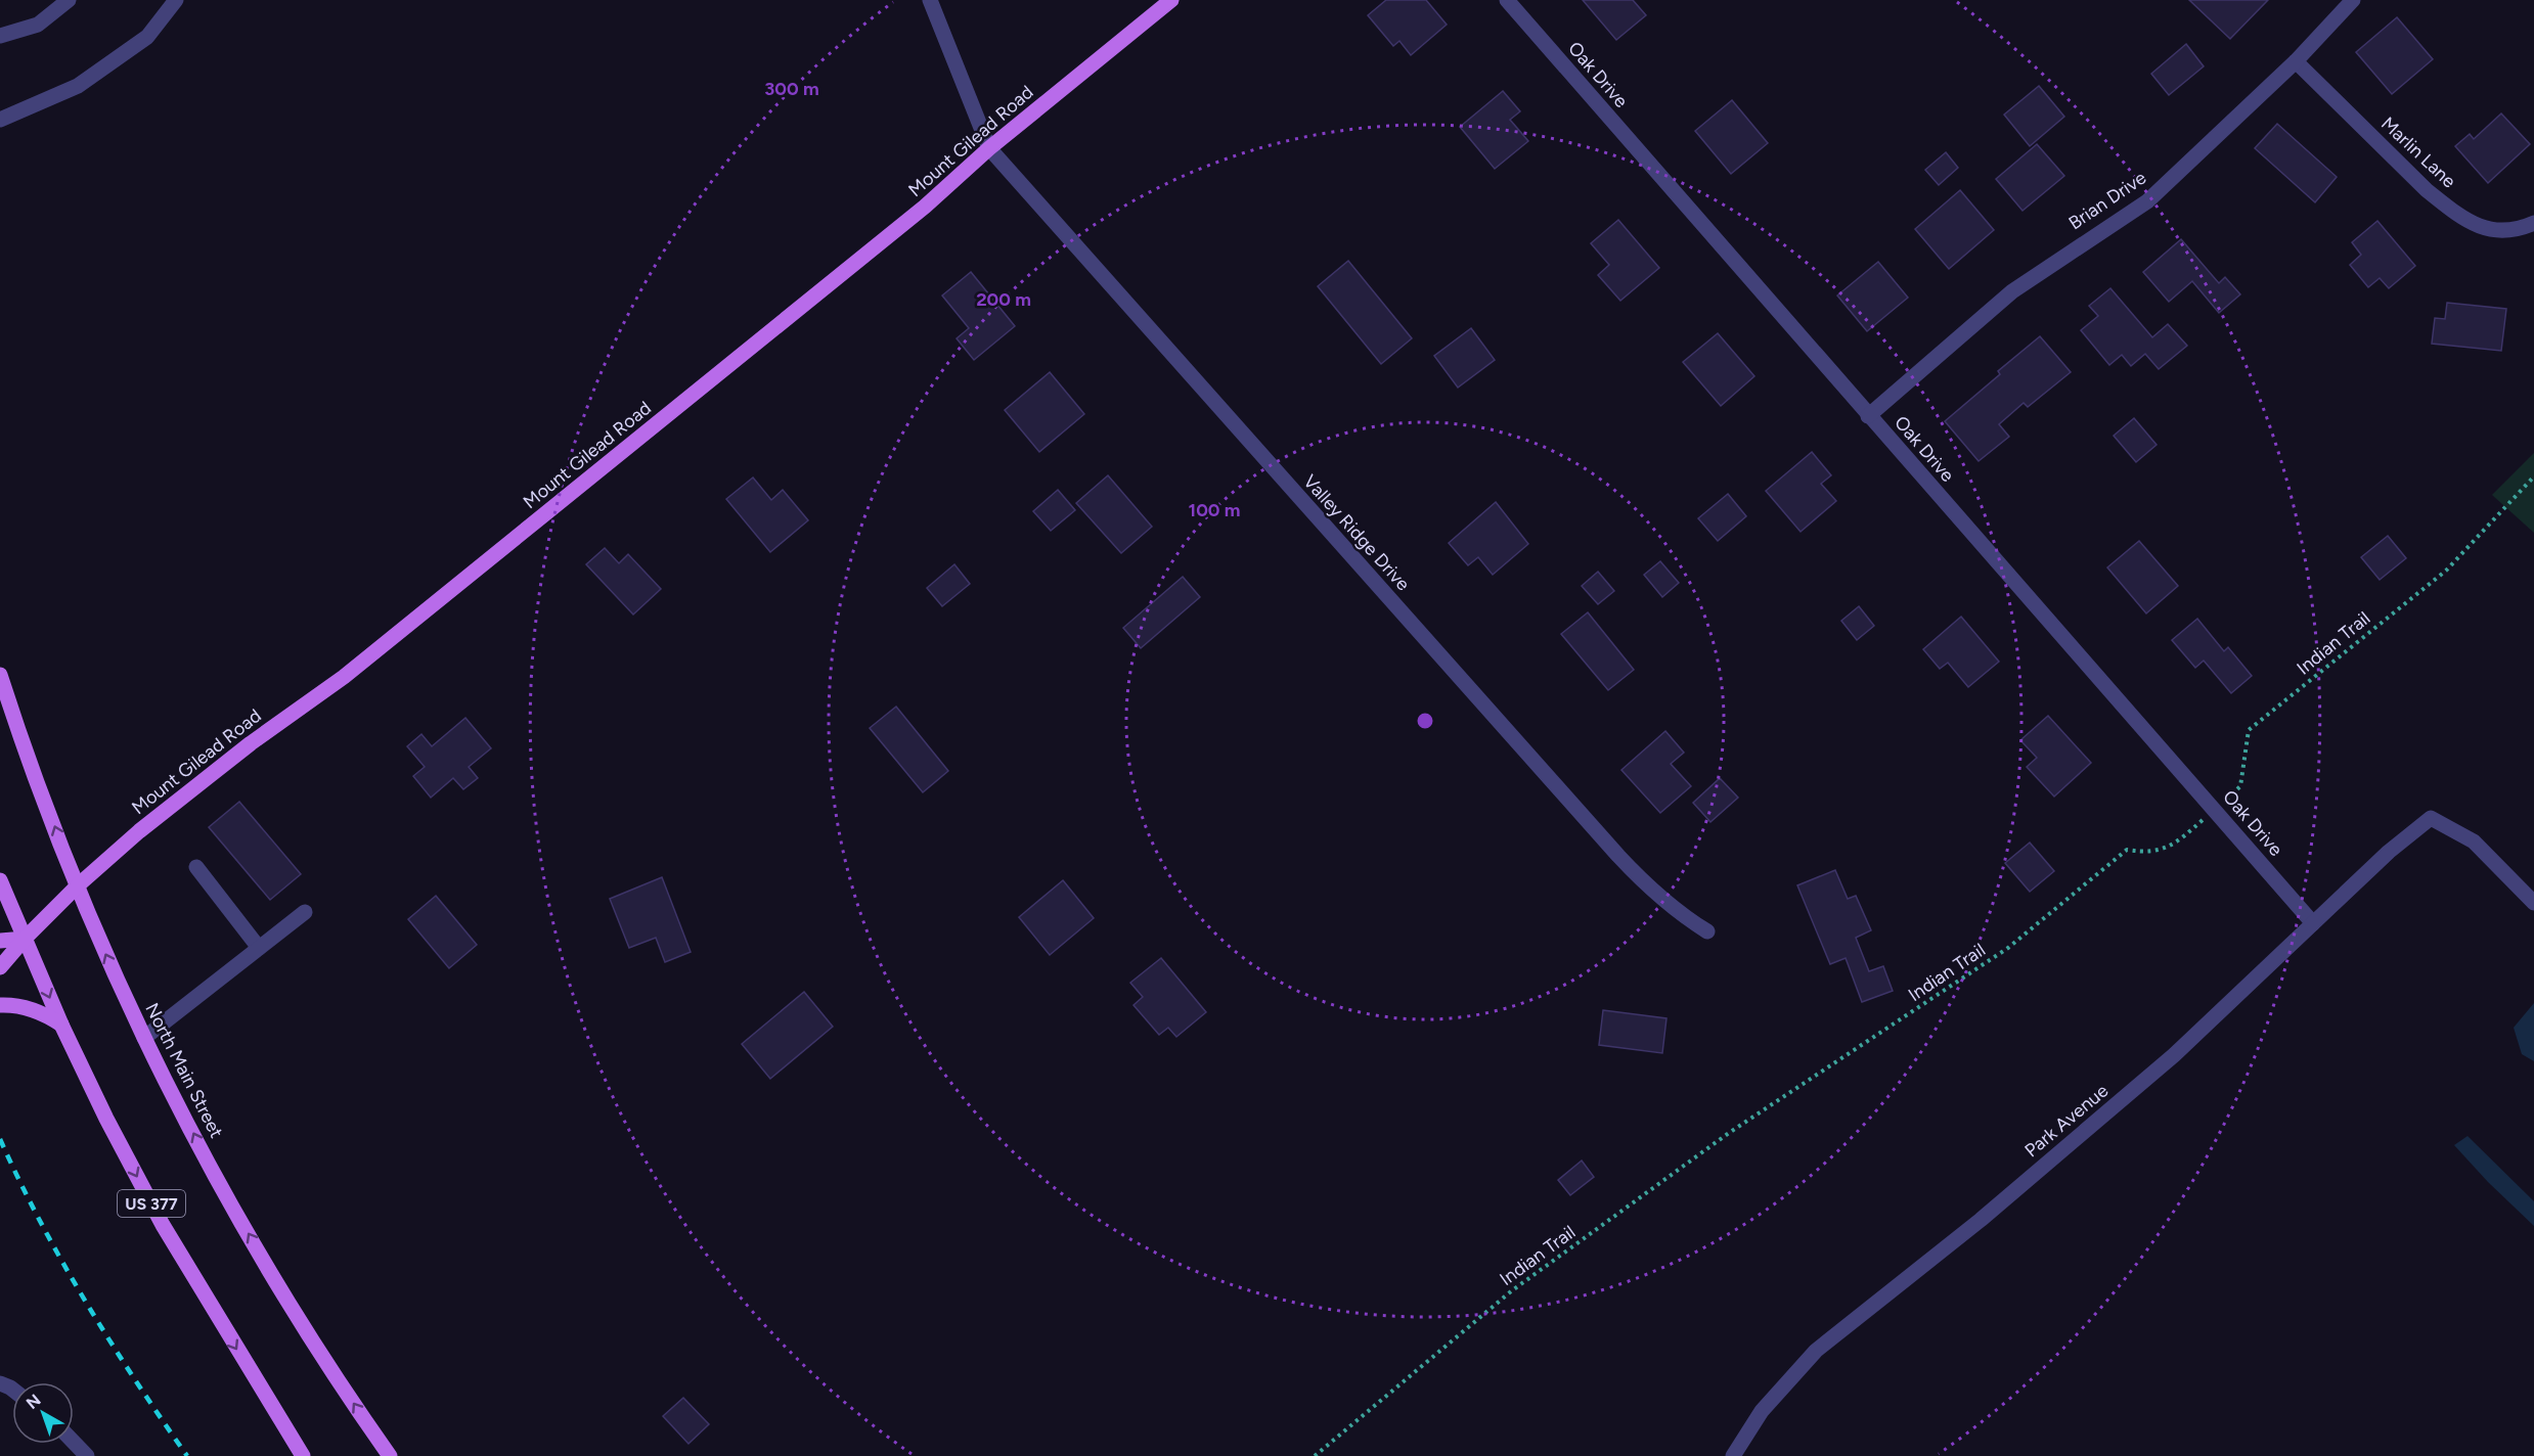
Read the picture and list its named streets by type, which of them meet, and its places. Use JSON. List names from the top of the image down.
{
  "streets": {
    "main road": ["Mount Gilead Road", "North Main Street", "US 377"],
    "street": [
      "Oak Drive",
      "Marlin Lane",
      "Brian Drive",
      "Valley Ridge Drive",
      "Park Avenue"
    ],
    "path": ["Indian Trail"]
  },
  "crossings": [
    ["Oak Drive", "Brian Drive"],
    ["Oak Drive", "Indian Trail"],
    ["Oak Drive", "Park Avenue"],
    ["Mount Gilead Road", "Valley Ridge Drive"],
    ["Mount Gilead Road", "North Main Street"],
    ["Mount Gilead Road", "US 377"],
    ["Marlin Lane", "Brian Drive"]
  ],
  "north": "top left",
  "rings": ["300 m", "200 m", "100 m"]
}
